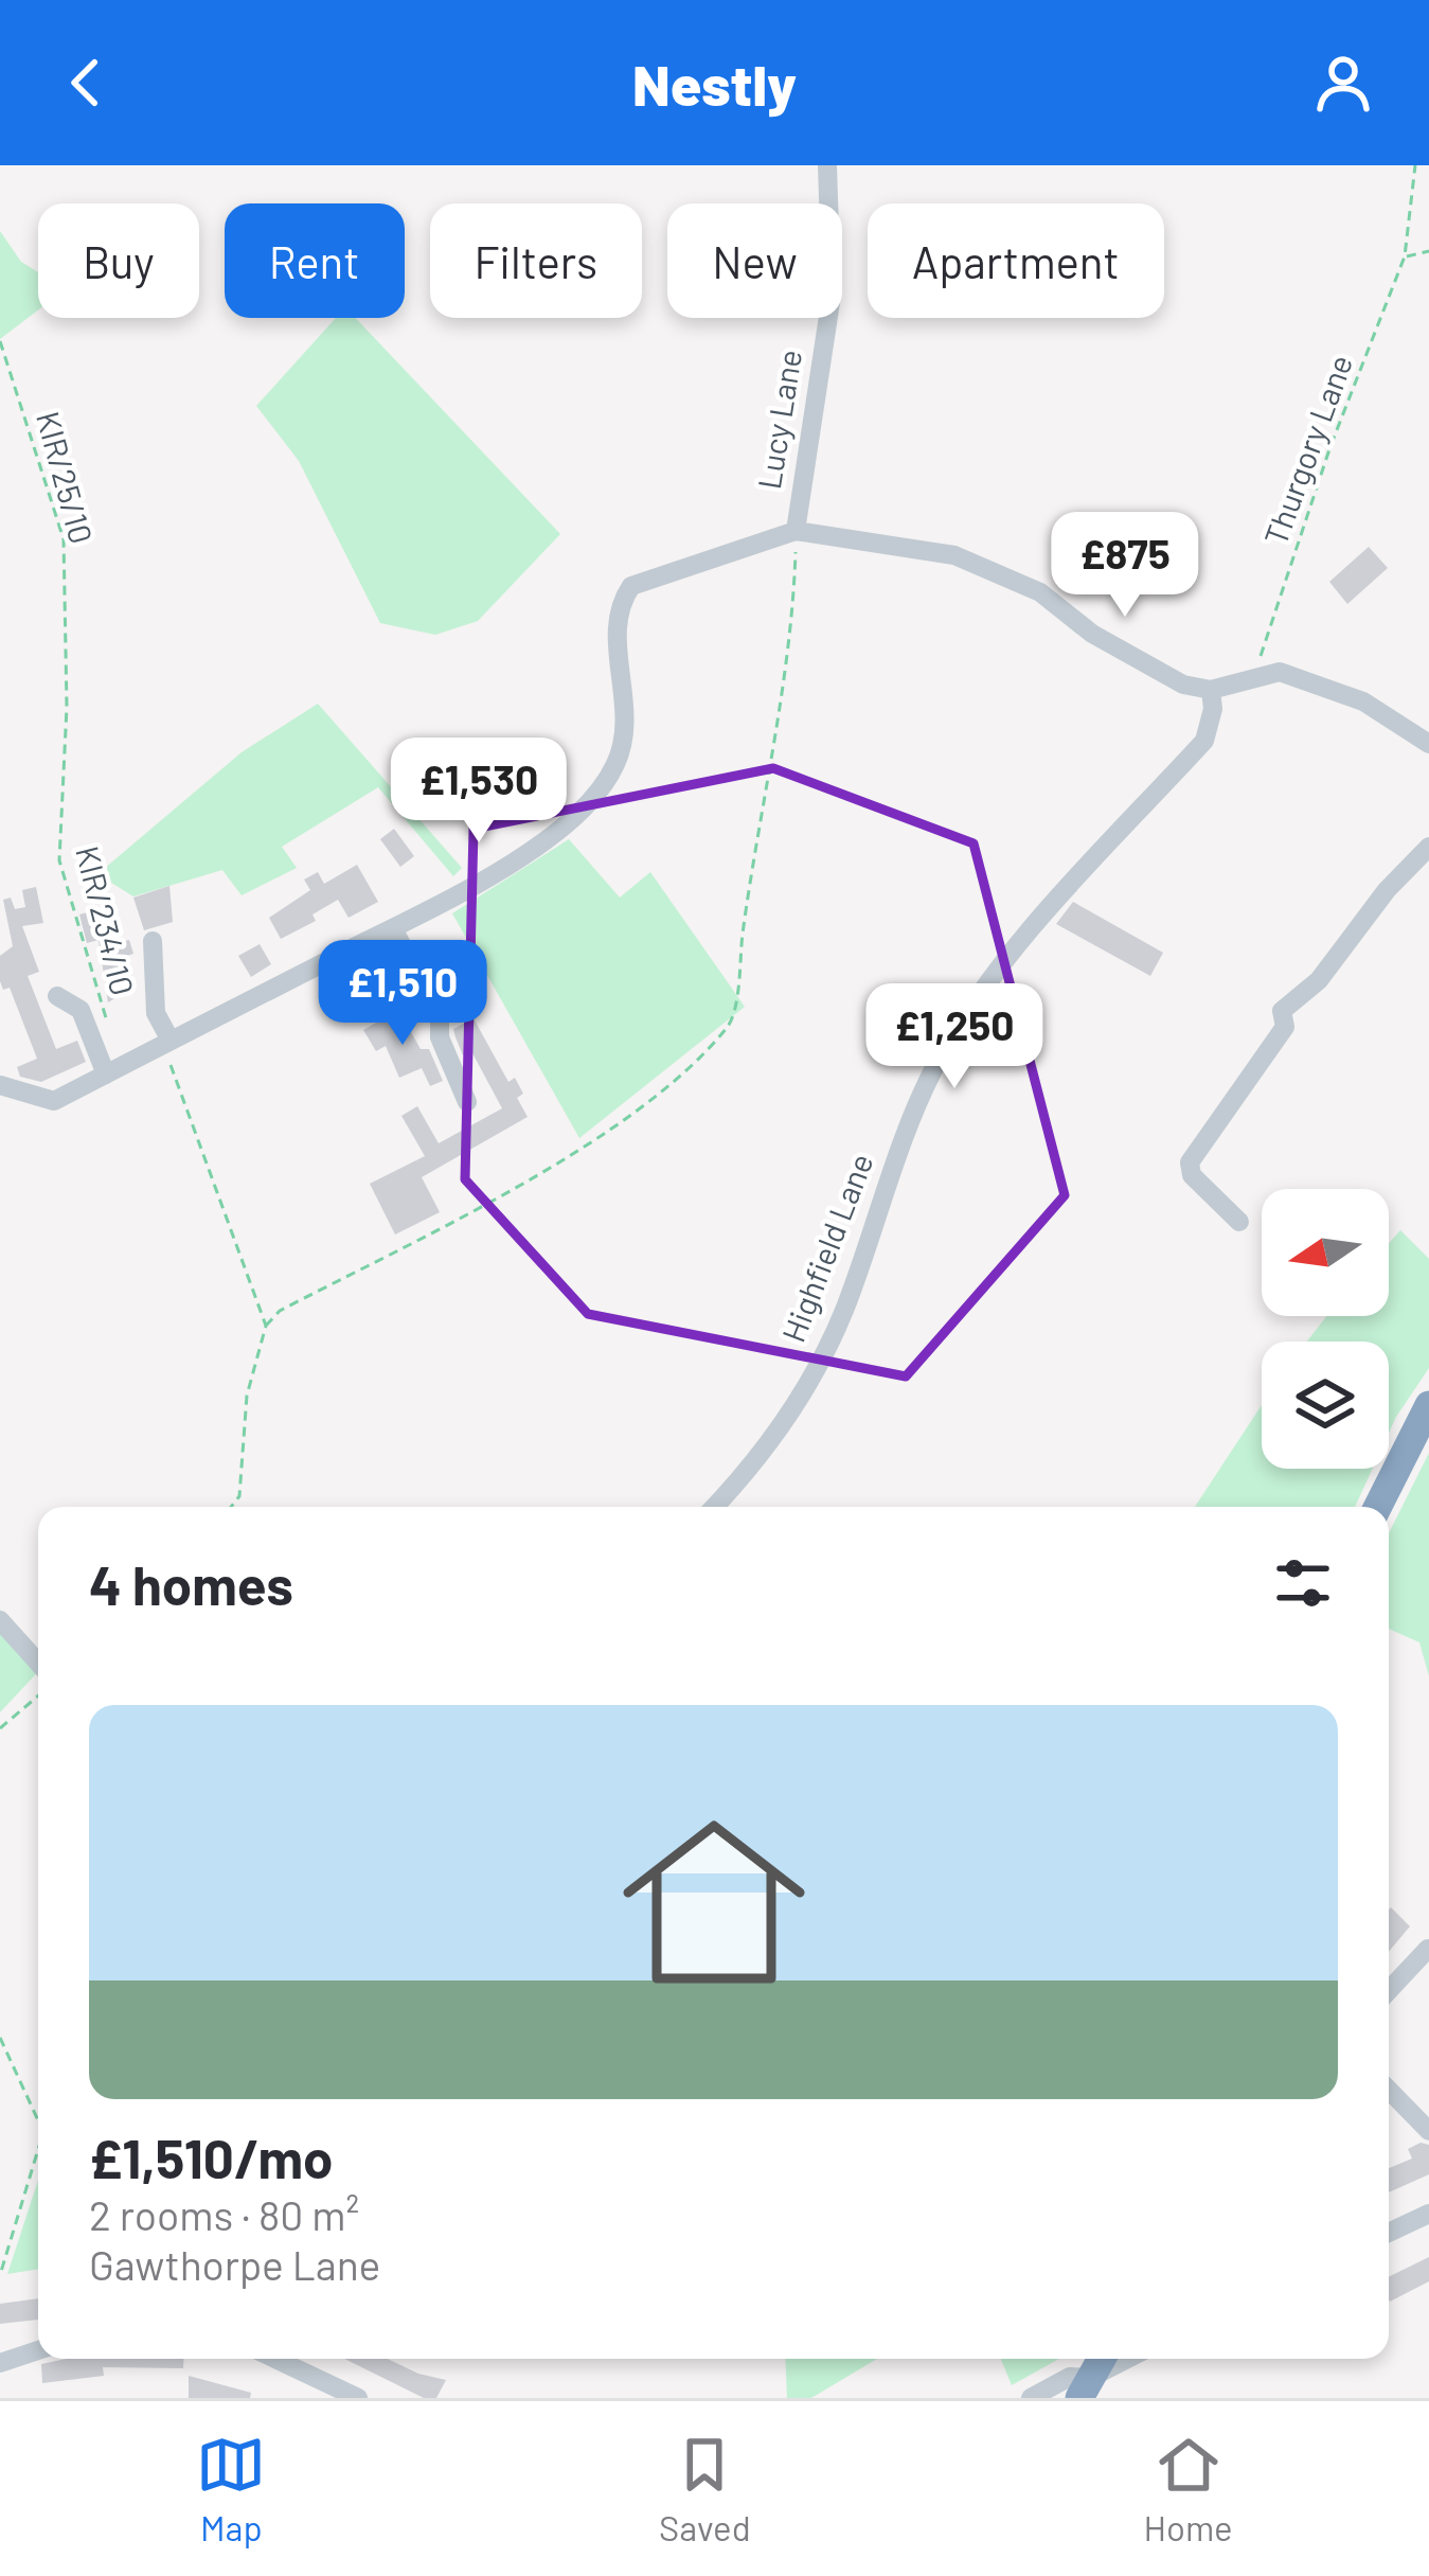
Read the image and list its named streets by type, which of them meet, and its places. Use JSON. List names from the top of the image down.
{
  "streets": {
    "street": ["Lucy Lane", "Highfield Lane"],
    "path": ["Thurgory Lane", "KIR/25/10", "KIR/234/10"]
  },
  "crossings": [
    ["KIR/25/10", "KIR/234/10"]
  ],
  "north": "left",
  "page": {
    "header": "Nestly",
    "chip": [
      "Buy",
      "Rent",
      "Filters",
      "New",
      "Apartment"
    ],
    "price": [
      "£875",
      "£1,530",
      "£1,510",
      "£1,250"
    ],
    "heading": "4 homes",
    "list": [
      {
        "name": "£1,510/mo",
        "note": "2 rooms · 80 m² · Gawthorpe Lane"
      }
    ],
    "tabs": ["Map", "Saved", "Home"]
  }
}
